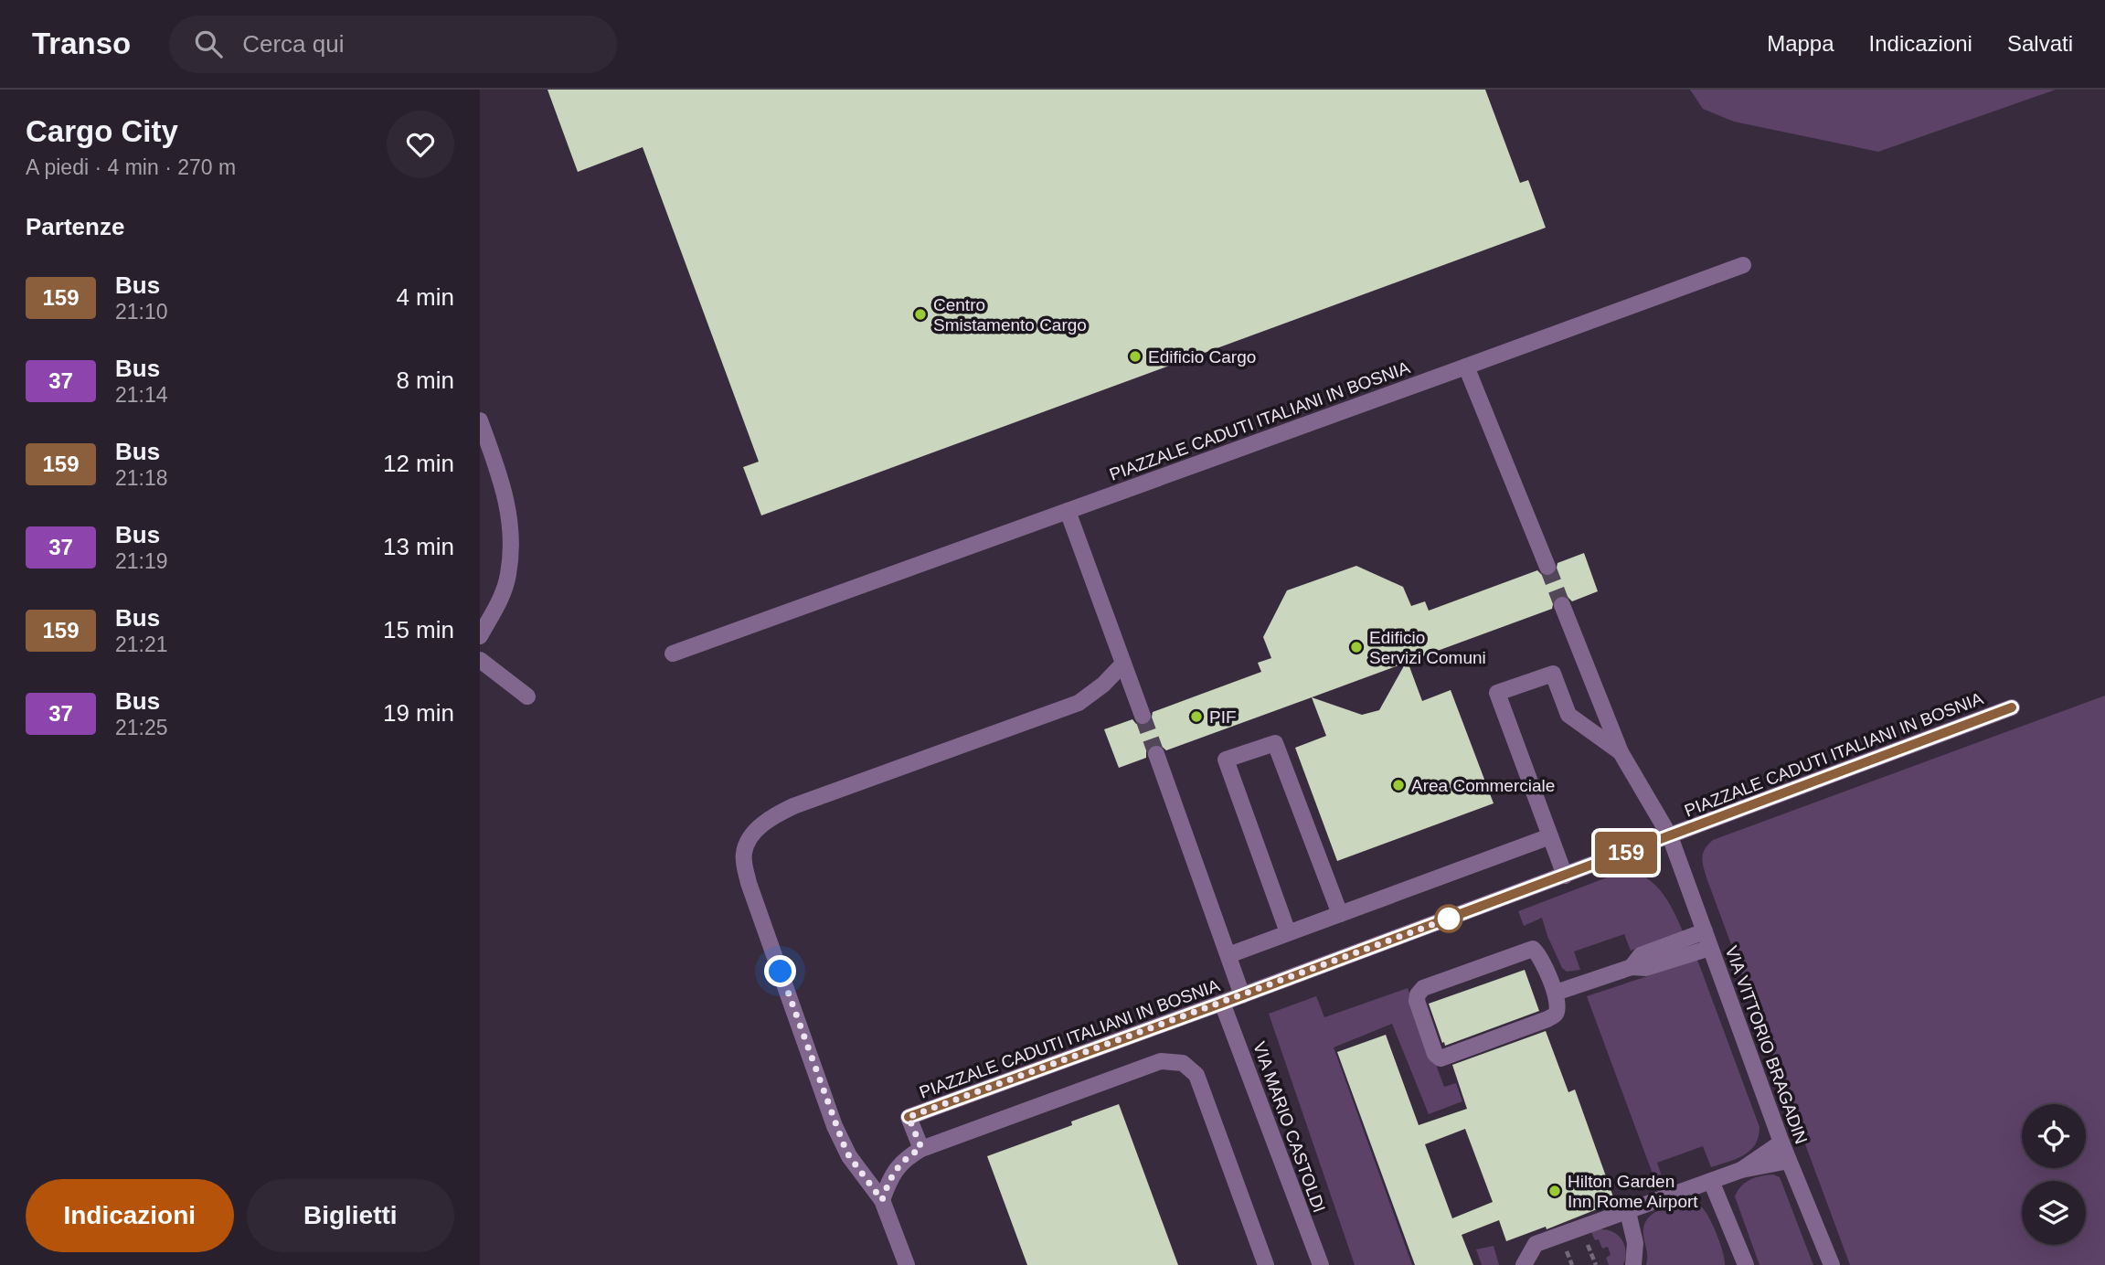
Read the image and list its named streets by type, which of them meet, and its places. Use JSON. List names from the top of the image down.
{
  "streets": {
    "street": ["PIAZZALE CADUTI ITALIANI IN BOSNIA", "VIA VITTORIO BRAGADIN", "VIA MARIO CASTOLDI"]
  },
  "crossings": [
    ["PIAZZALE CADUTI ITALIANI IN BOSNIA", "VIA VITTORIO BRAGADIN"],
    ["PIAZZALE CADUTI ITALIANI IN BOSNIA", "VIA MARIO CASTOLDI"]
  ],
  "places": [
    "Centro Smistamento Cargo",
    "Edificio Cargo",
    "Edificio Servizi Comuni",
    "PIF",
    "Area Commerciale",
    "Hilton Garden Inn Rome Airport"
  ],
  "lines": ["bus line 159"],
  "page": {
    "header": "Transo",
    "search": "Cerca qui",
    "nav": ["Mappa", "Indicazioni", "Salvati"],
    "heading": [
      ["Cargo City", "A piedi · 4 min · 270 m"],
      "Partenze"
    ],
    "on_map": "159",
    "list": [
      {
        "mark": "159",
        "name": "Bus",
        "note": "21:10",
        "value": "4 min"
      },
      {
        "mark": "37",
        "name": "Bus",
        "note": "21:14",
        "value": "8 min"
      },
      {
        "mark": "159",
        "name": "Bus",
        "note": "21:18",
        "value": "12 min"
      },
      {
        "mark": "37",
        "name": "Bus",
        "note": "21:19",
        "value": "13 min"
      },
      {
        "mark": "159",
        "name": "Bus",
        "note": "21:21",
        "value": "15 min"
      },
      {
        "mark": "37",
        "name": "Bus",
        "note": "21:25",
        "value": "19 min"
      }
    ],
    "buttons": ["Indicazioni", "Biglietti"]
  }
}
